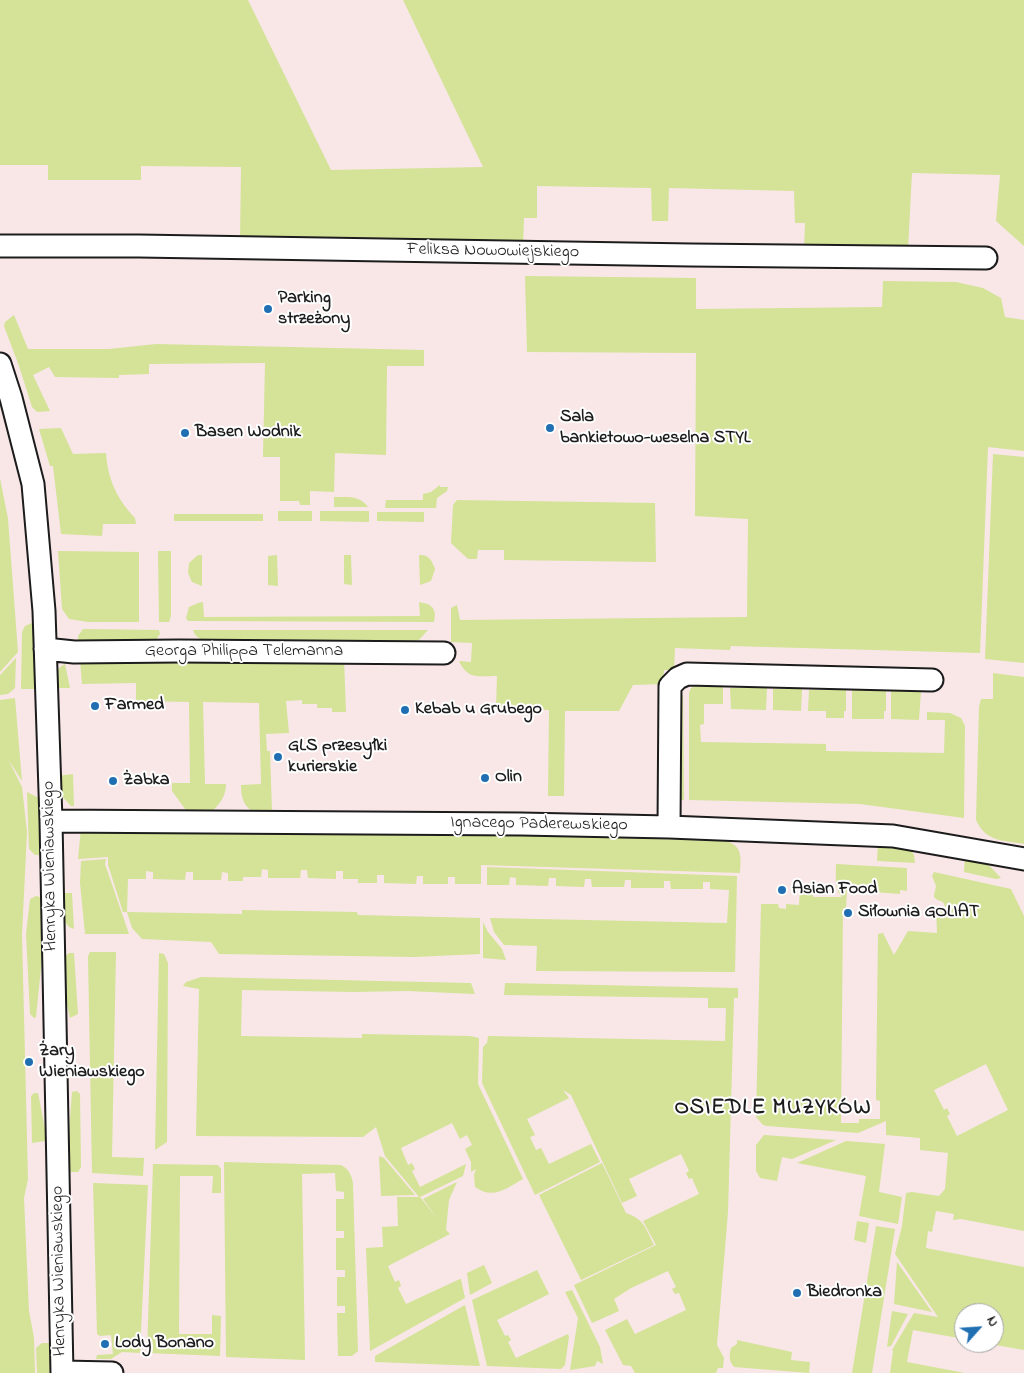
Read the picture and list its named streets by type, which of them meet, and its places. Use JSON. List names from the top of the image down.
{
  "streets": {
    "street": [
      "Feliksa Nowowiejskiego",
      "Georga Philippa Telemanna",
      "Ignacego Paderewskiego",
      "Henryka Wieniawskiego"
    ]
  },
  "crossings": [
    ["Georga Philippa Telemanna", "Henryka Wieniawskiego"],
    ["Ignacego Paderewskiego", "Henryka Wieniawskiego"]
  ],
  "districts": ["OSIEDLE MUZYKÓW"],
  "places": [
    "Parking strzeżony",
    "Sala bankietowo-weselna STYL",
    "Basen Wodnik",
    "Farmed",
    "Kebab u Grubego",
    "GLS przesyłki kurierskie",
    "Olin",
    "Żabka",
    "Asian Food",
    "Siłownia GOLIAT",
    "Żary Wieniawskiego",
    "Biedronka",
    "Lody Bonano"
  ],
  "north": "top right"
}
